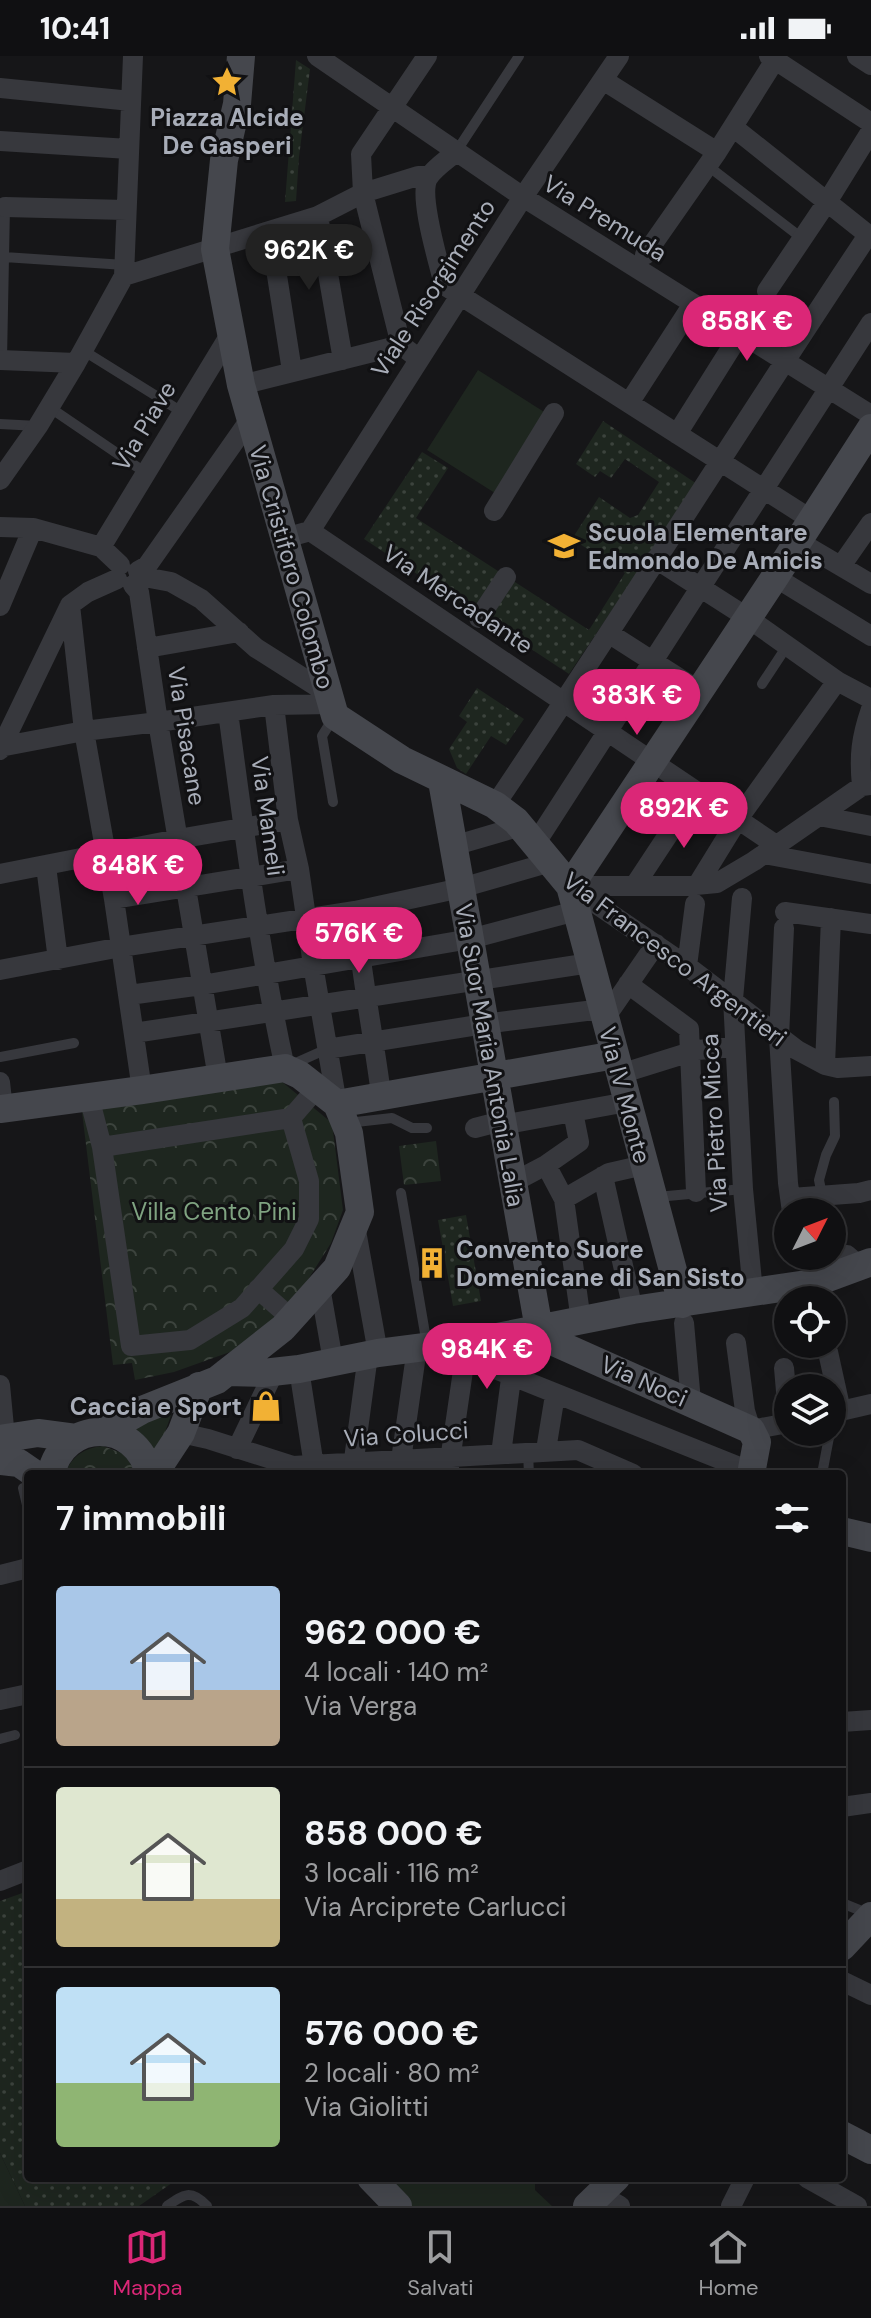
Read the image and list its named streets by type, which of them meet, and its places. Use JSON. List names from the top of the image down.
{
  "streets": {
    "street": [
      "Via Premuda",
      "Viale Risorgimento",
      "Via Piave",
      "Via Cristiforo Colombo",
      "Via Mercadante",
      "Via Pisacane",
      "Via Mameli",
      "Via Francesco Argentieri",
      "Via Suor Maria Antonia Lalia",
      "Via IV Monte",
      "Via Pietro Micca",
      "Via Noci",
      "Via Colucci"
    ]
  },
  "crossings": [
    ["Via Premuda", "Viale Risorgimento"],
    ["Viale Risorgimento", "Via Cristiforo Colombo"],
    ["Viale Risorgimento", "Via Mercadante"],
    ["Via Piave", "Via Cristiforo Colombo"],
    ["Via Cristiforo Colombo", "Via Mercadante"],
    ["Via Cristiforo Colombo", "Via Francesco Argentieri"],
    ["Via Francesco Argentieri", "Via Suor Maria Antonia Lalia"],
    ["Via Francesco Argentieri", "Via IV Monte"],
    ["Via Francesco Argentieri", "Via Pietro Micca"],
    ["Via Suor Maria Antonia Lalia", "Via Noci"]
  ],
  "parks": ["Villa Cento Pini"],
  "places": {
    "place": ["Piazza Alcide De Gasperi"],
    "school or university": ["Scuola Elementare Edmondo De Amicis"],
    "building": ["Convento Suore Domenicane di San Sisto"],
    "shop": ["Caccia e Sport"]
  },
  "north": "top right",
  "page": {
    "status": "10:41",
    "price": [
      "962K €",
      "858K €",
      "383K €",
      "892K €",
      "848K €",
      "576K €",
      "984K €"
    ],
    "heading": "7 immobili",
    "list": [
      {
        "name": "962 000 €",
        "note": "4 locali · 140 m² · Via Verga"
      },
      {
        "name": "858 000 €",
        "note": "3 locali · 116 m² · Via Arciprete Carlucci"
      },
      {
        "name": "576 000 €",
        "note": "2 locali · 80 m² · Via Giolitti"
      }
    ],
    "tabs": ["Mappa", "Salvati", "Home"]
  }
}
